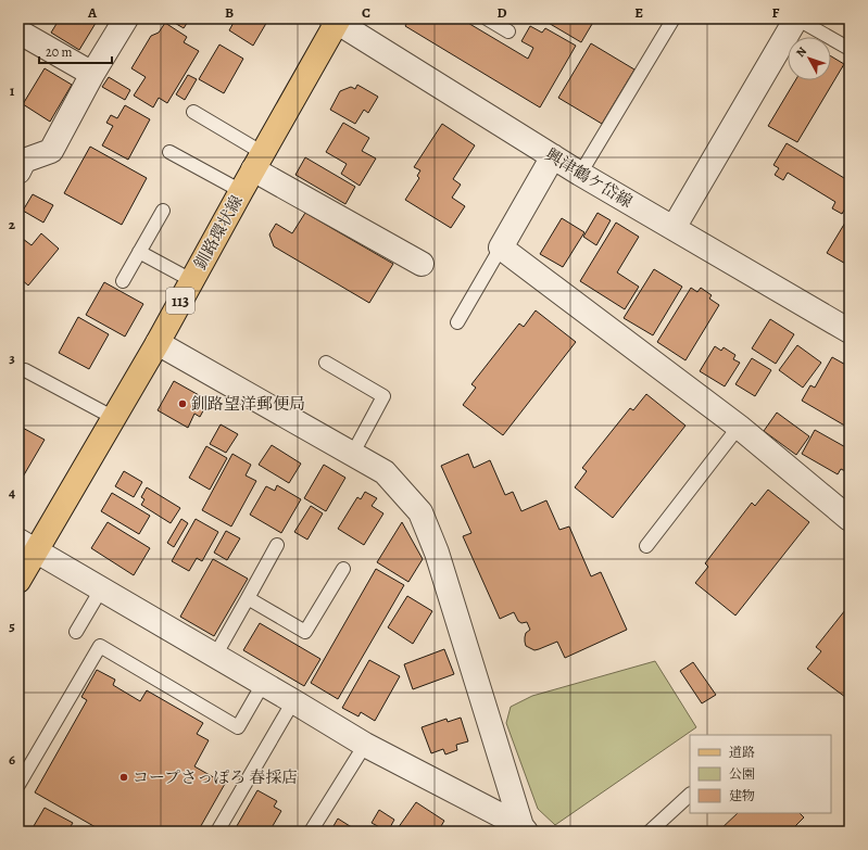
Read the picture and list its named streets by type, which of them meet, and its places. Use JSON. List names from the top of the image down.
{
  "streets": {
    "main road": ["釧路環状線", "113"],
    "street": ["興津鶴ケ岱線"]
  },
  "crossings": [
    ["興津鶴ケ岱線", "釧路環状線"]
  ],
  "places": ["釧路望洋郵便局", "コープさっぽろ 春採店"],
  "legend": ["道路", "公園", "建物"],
  "scale_bar": "20 m",
  "north": "top left",
  "grid": {
    "columns": [
      "A",
      "B",
      "C",
      "D",
      "E",
      "F"
    ],
    "rows": [
      "1",
      "2",
      "3",
      "4",
      "5",
      "6"
    ]
  }
}
